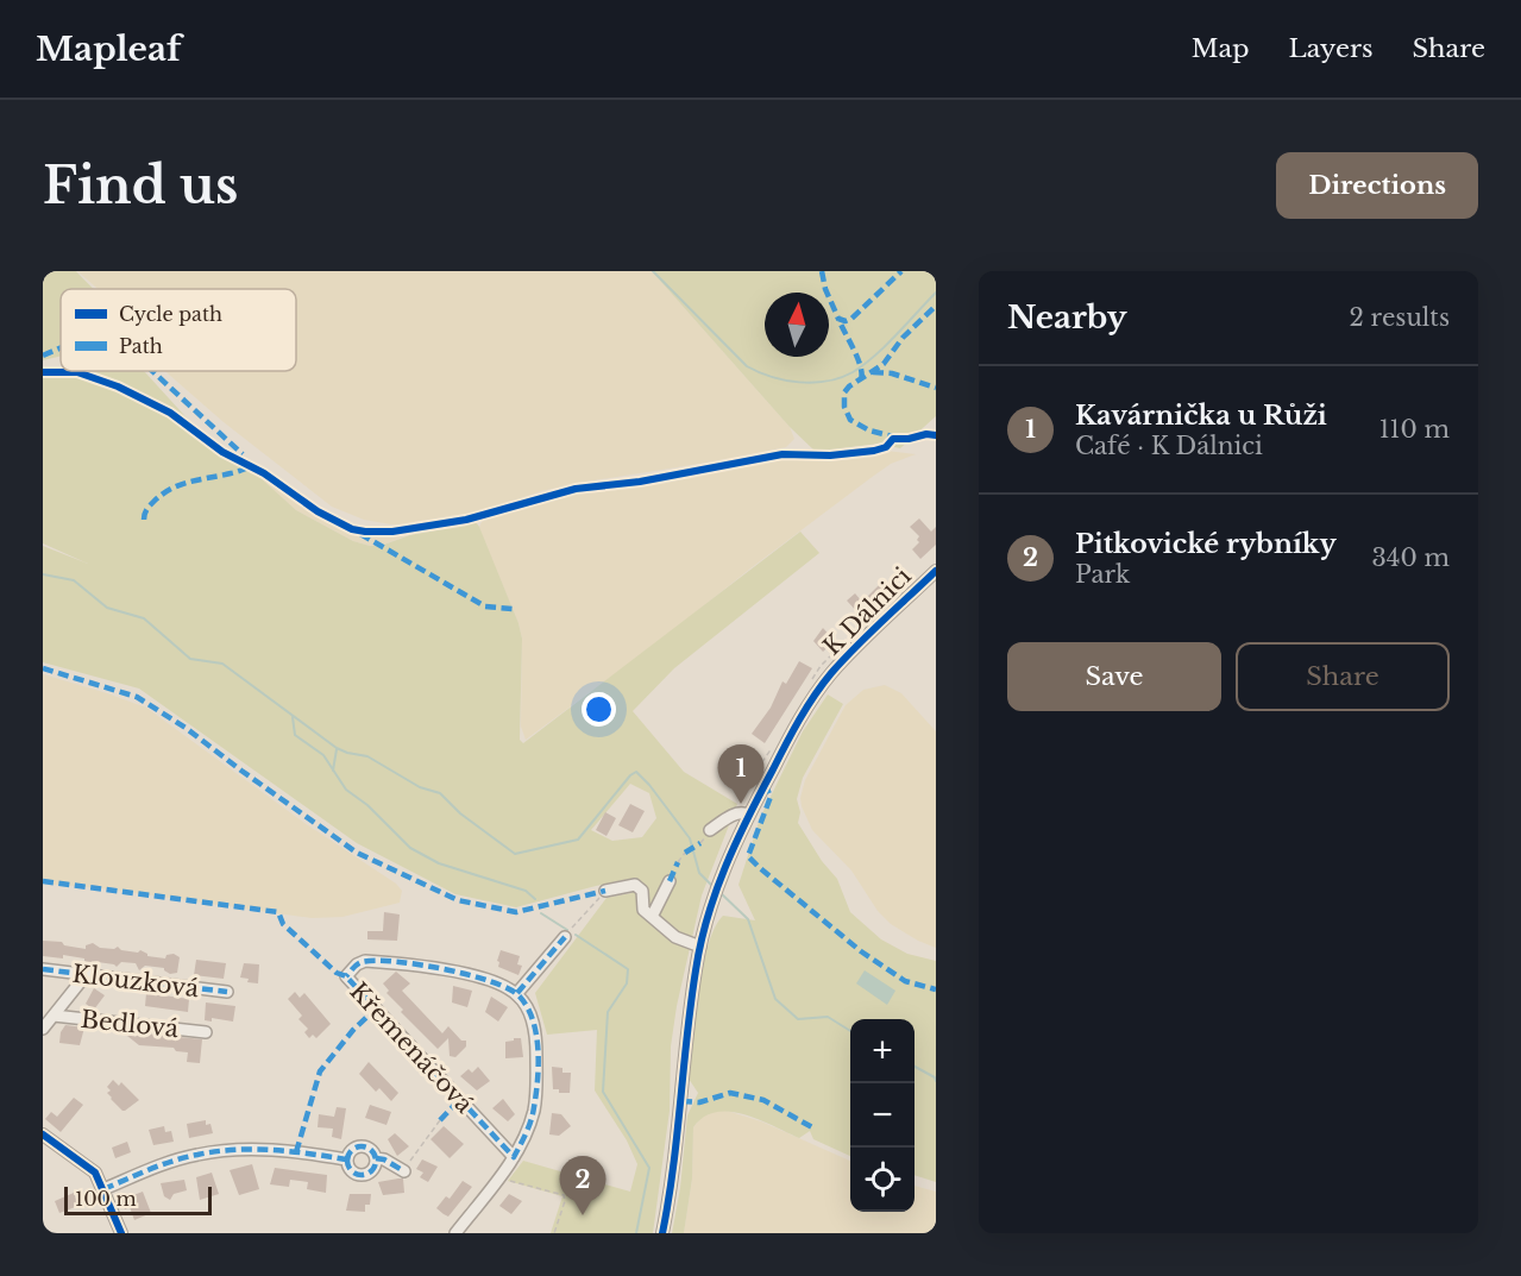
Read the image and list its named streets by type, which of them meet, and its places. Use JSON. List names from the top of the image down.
{
  "streets": {
    "street": [
      "K Dálnici",
      "Klouzková",
      "Bedlová",
      "Křemenáčová"
    ]
  },
  "crossings": [
    ["Klouzková", "Bedlová"]
  ],
  "legend": ["Cycle path", "Path"],
  "scale_bar": "100 m",
  "north": "top",
  "page": {
    "header": "Mapleaf",
    "nav": ["Map", "Layers", "Share"],
    "buttons": [
      "Directions",
      ["Save", "Share"]
    ],
    "title": "Find us",
    "heading": ["Nearby", "2 results"],
    "list": [
      {
        "mark": "1",
        "name": "Kavárnička u Růži",
        "note": "Café · K Dálnici",
        "value": "110 m"
      },
      {
        "mark": "2",
        "name": "Pitkovické rybníky",
        "note": "Park",
        "value": "340 m"
      }
    ],
    "pins": ["1", "2"],
    "map_buttons": ["+", "−"],
    "scale": "100 m"
  }
}
